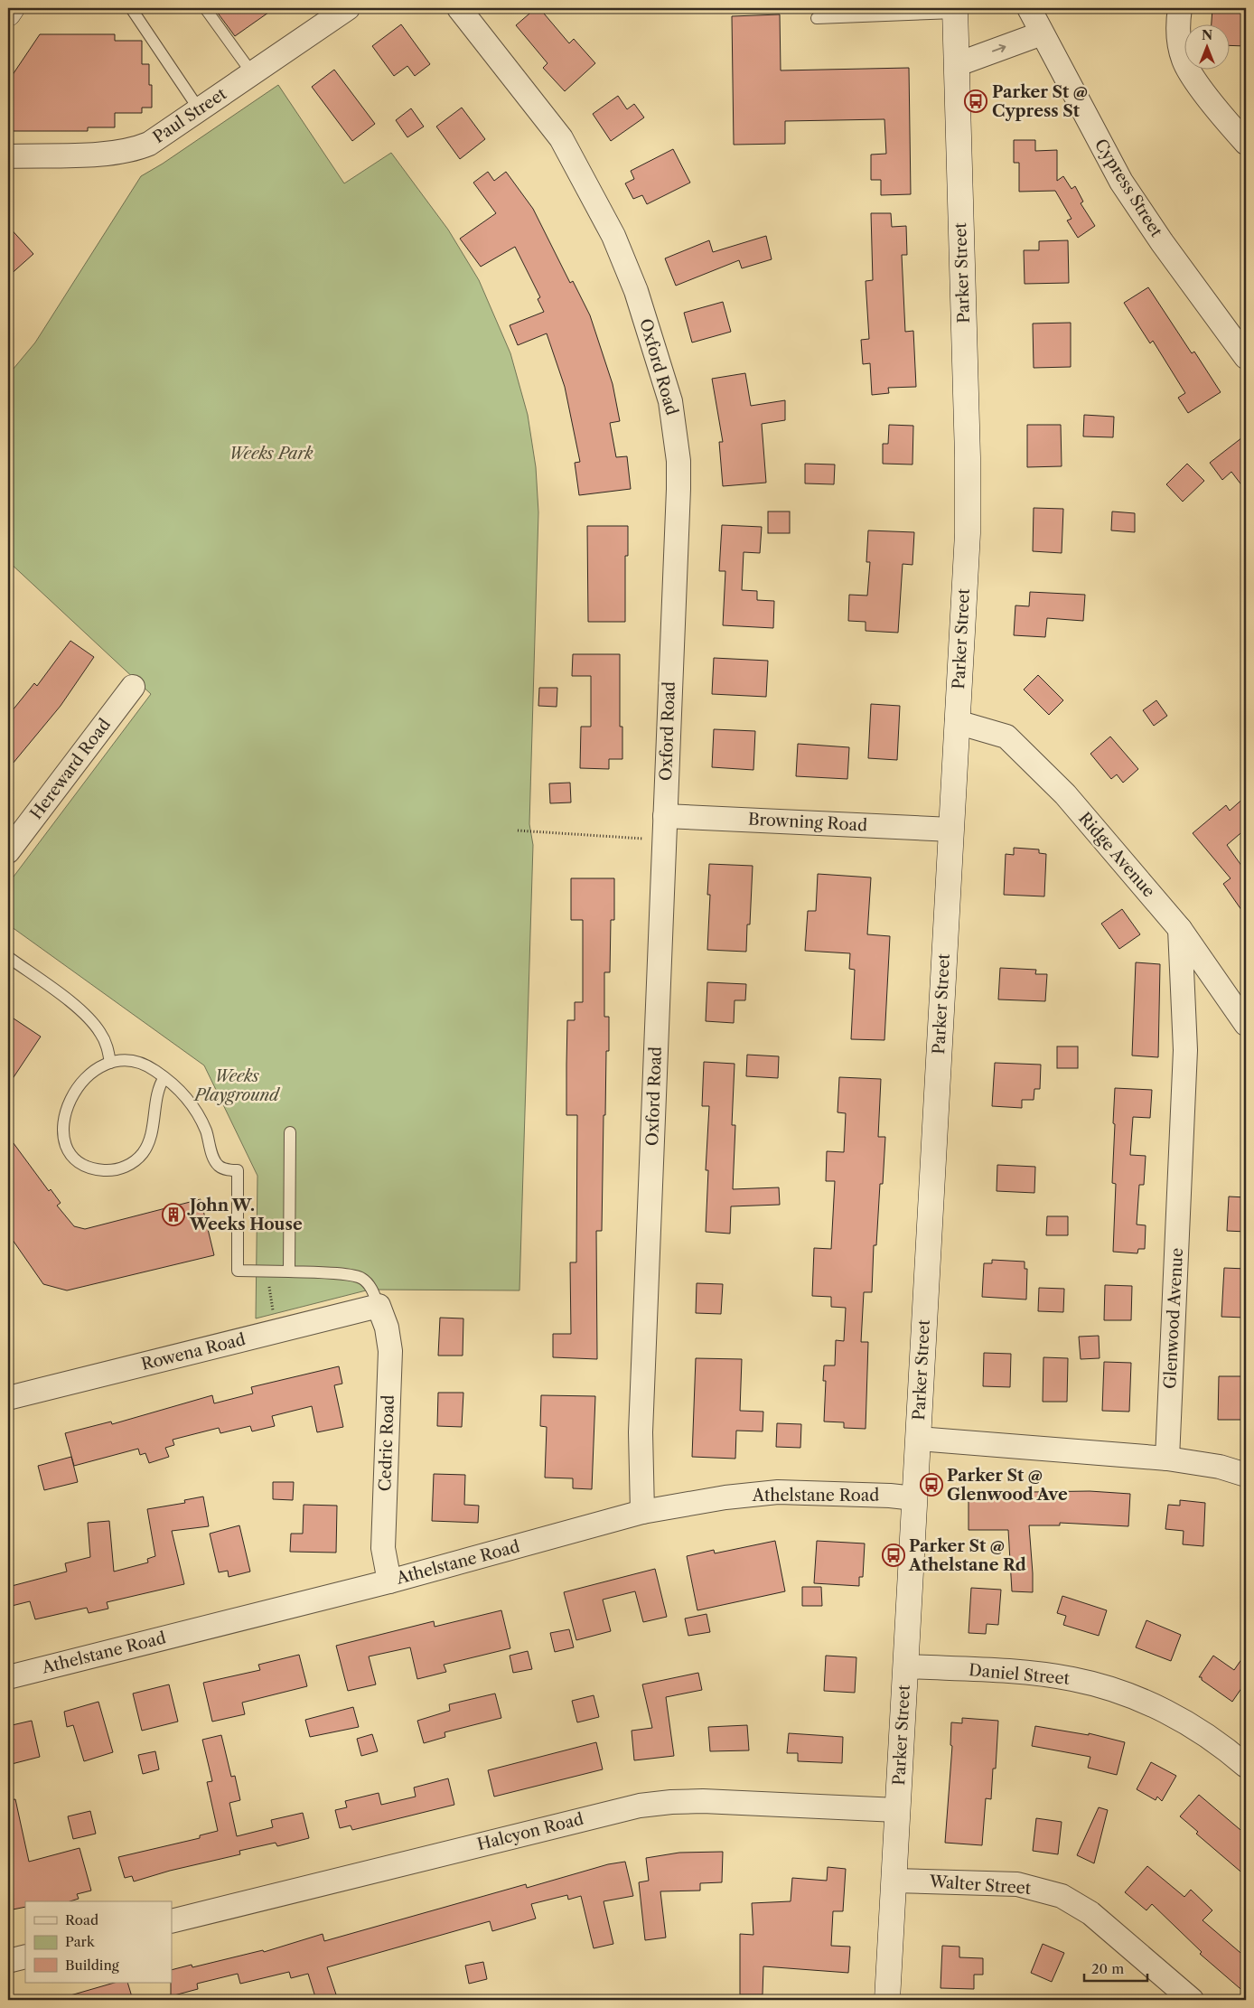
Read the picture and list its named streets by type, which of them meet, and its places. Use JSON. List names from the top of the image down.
{
  "streets": {
    "main road": ["Parker Street"],
    "street": [
      "Paul Street",
      "Cypress Street",
      "Oxford Road",
      "Hereward Road",
      "Browning Road",
      "Ridge Avenue",
      "Glenwood Avenue",
      "Rowena Road",
      "Cedric Road",
      "Athelstane Road",
      "Daniel Street",
      "Halcyon Road",
      "Walter Street"
    ]
  },
  "crossings": [
    ["Parker Street", "Browning Road"],
    ["Parker Street", "Ridge Avenue"],
    ["Parker Street", "Athelstane Road"],
    ["Parker Street", "Daniel Street"],
    ["Parker Street", "Halcyon Road"],
    ["Parker Street", "Walter Street"],
    ["Oxford Road", "Browning Road"],
    ["Oxford Road", "Athelstane Road"],
    ["Ridge Avenue", "Glenwood Avenue"],
    ["Rowena Road", "Cedric Road"],
    ["Cedric Road", "Athelstane Road"]
  ],
  "parks": ["Weeks Park", "Weeks Playground"],
  "places": {
    "bus stop": ["Parker St @ Cypress St", "Parker St @ Glenwood Ave", "Parker St @ Athelstane Rd"],
    "building": ["John W. Weeks House"]
  },
  "legend": ["Road", "Park", "Building"],
  "scale_bar": "20 m",
  "north": "top"
}
